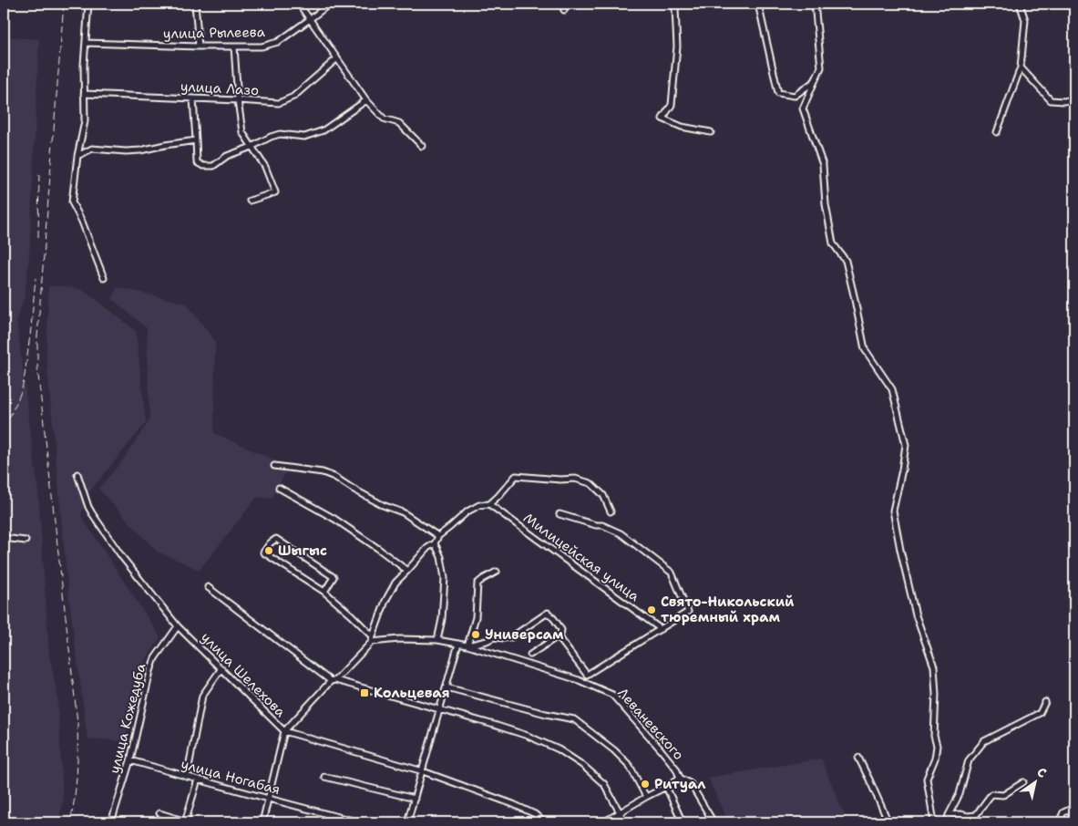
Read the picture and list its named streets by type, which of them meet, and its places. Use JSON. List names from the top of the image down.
{
  "streets": {
    "street": [
      "улица Рылеева",
      "улица Лазо",
      "Милицейская улица",
      "улица Шелехова",
      "улица Кожедуба",
      "Леваневского",
      "улица Ногабая"
    ]
  },
  "crossings": [
    ["Милицейская улица", "Леваневского"],
    ["улица Шелехова", "улица Кожедуба"],
    ["улица Кожедуба", "улица Ногабая"]
  ],
  "places": {
    "other": [
      "Шыгыс",
      "Свято-Никольский тюремный храм",
      "Универсам",
      "Ритуал"
    ],
    "transit": ["Кольцевая"]
  },
  "north": "top right"
}
